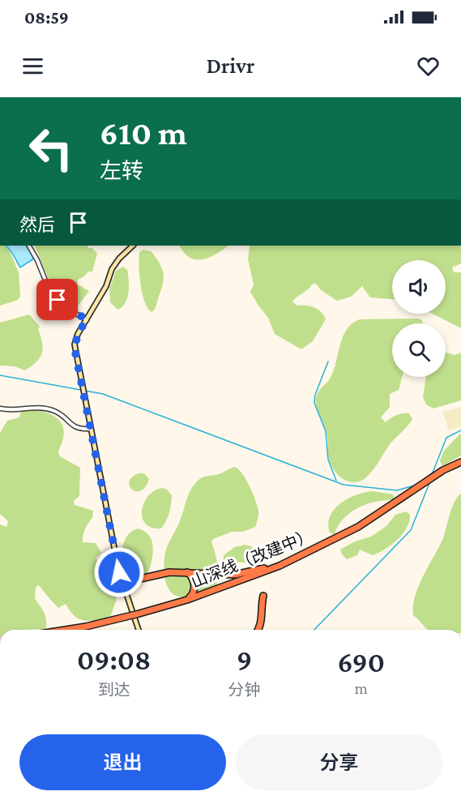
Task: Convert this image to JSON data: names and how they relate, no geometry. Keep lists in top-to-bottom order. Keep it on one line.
{"streets":{"highway":["山深线（改建中）"]},"page":{"status":"08:59","header":"Drivr","turn":["610 m","左转"],"then":"然后","eta":["09:08","到达","9","分钟","690","m"],"buttons":["退出","分享"]}}
